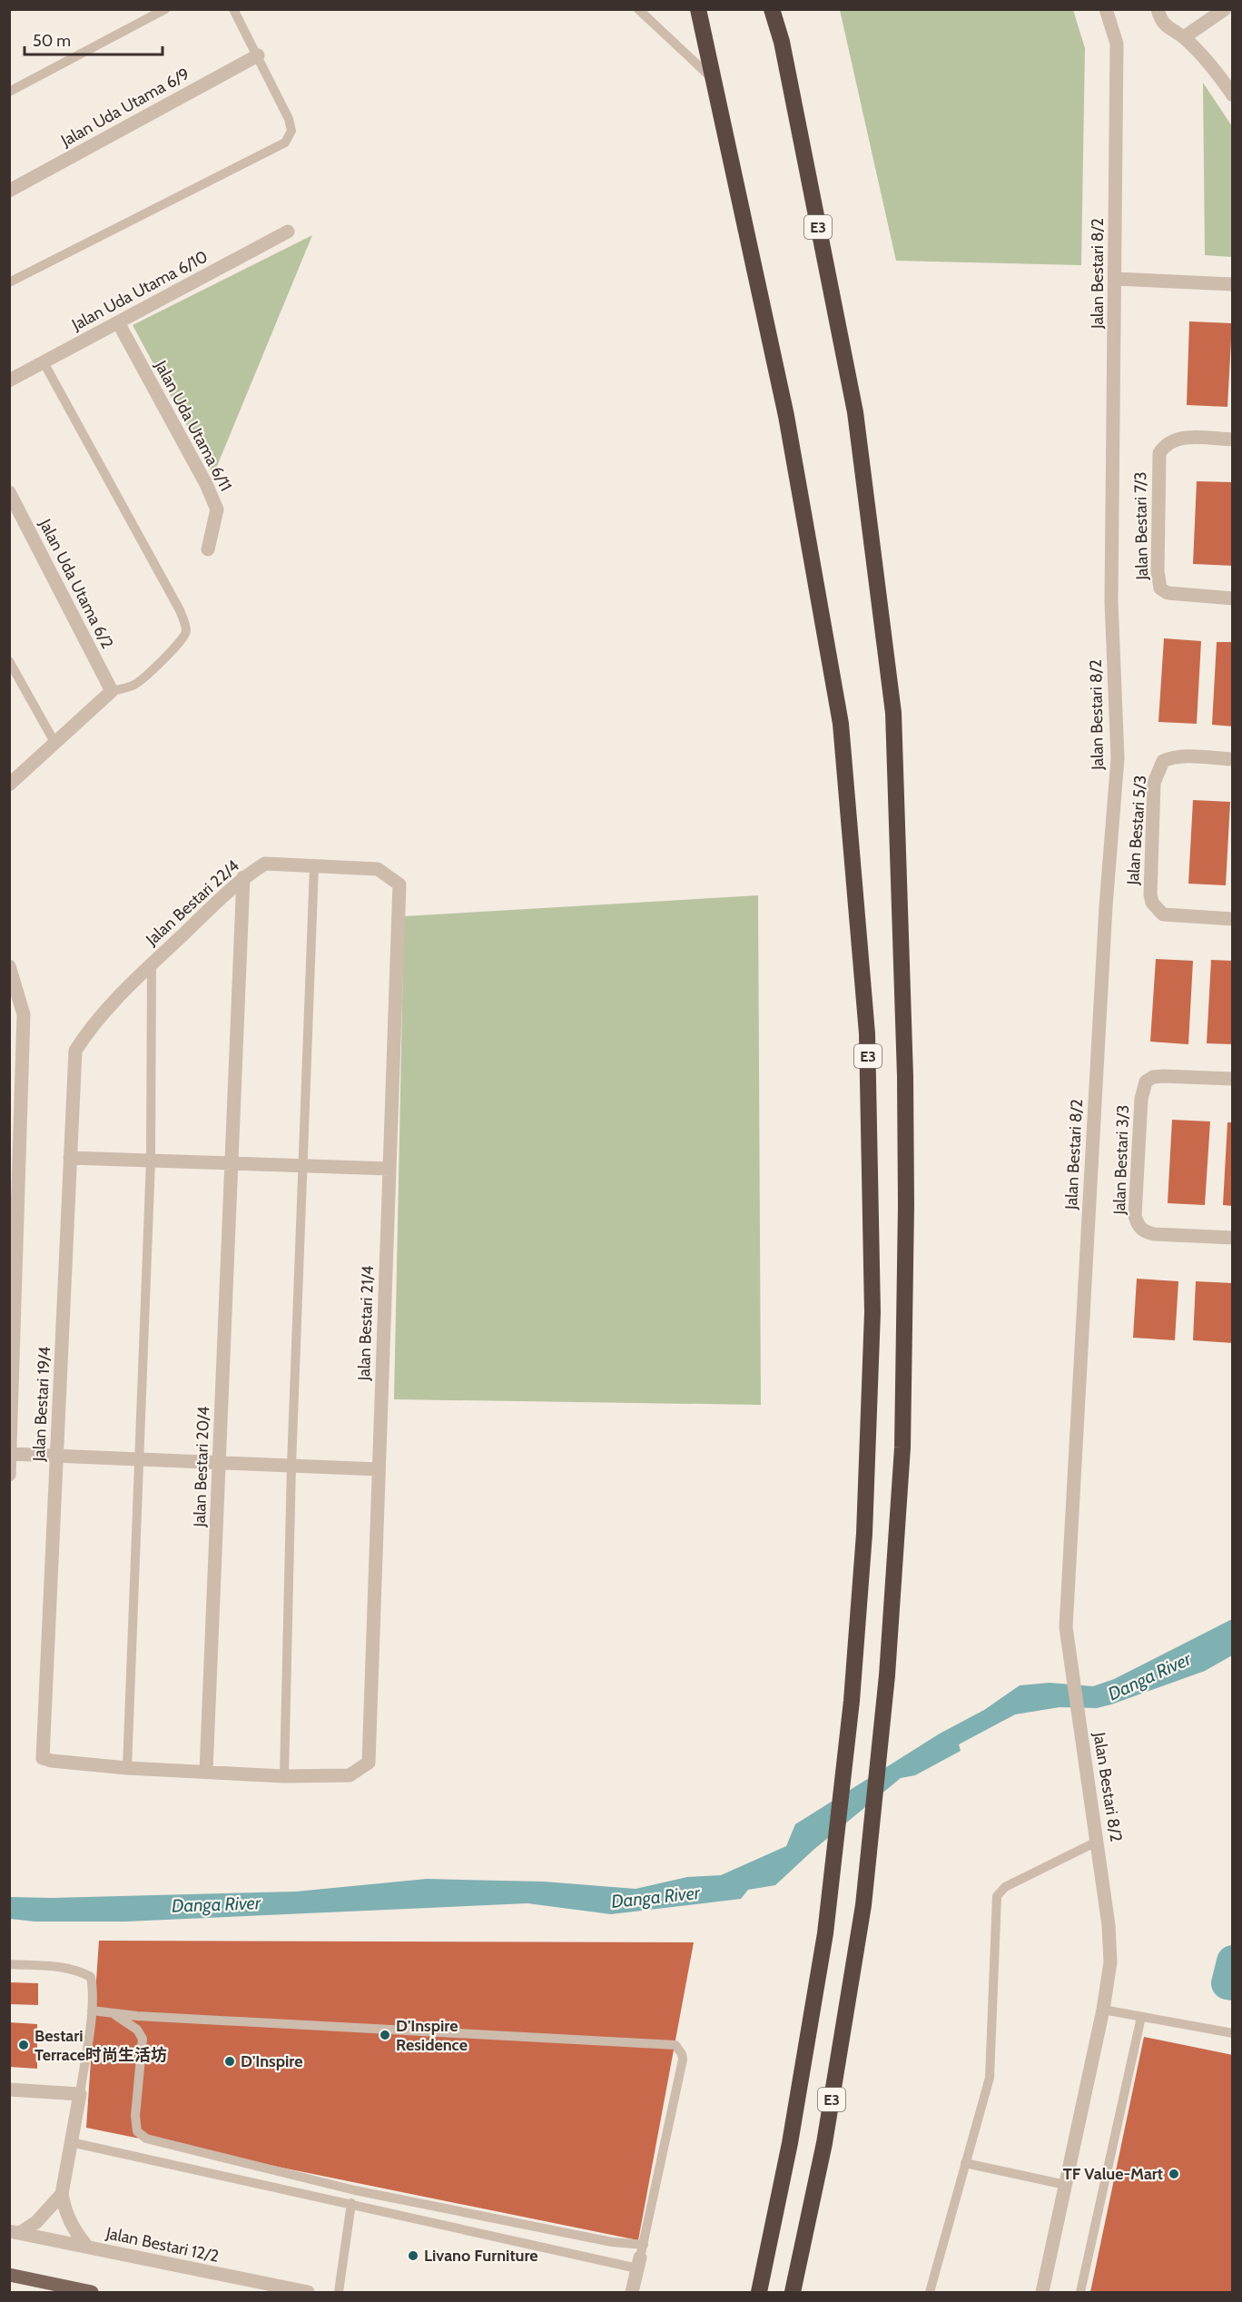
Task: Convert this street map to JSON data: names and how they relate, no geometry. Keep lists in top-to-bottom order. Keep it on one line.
{"streets":{"highway":["E3"],"street":["Jalan Uda Utama 6/9","Jalan Bestari 8/2","Jalan Uda Utama 6/10","Jalan Uda Utama 6/11","Jalan Bestari 7/3","Jalan Uda Utama 6/2","Jalan Bestari 5/3","Jalan Bestari 22/4","Jalan Bestari 3/3","Jalan Bestari 21/4","Jalan Bestari 19/4","Jalan Bestari 20/4","Jalan Bestari 12/2"]},"crossings":[["Jalan Uda Utama 6/10","Jalan Uda Utama 6/11"],["Jalan Bestari 22/4","Jalan Bestari 21/4"],["Jalan Bestari 22/4","Jalan Bestari 19/4"],["Jalan Bestari 22/4","Jalan Bestari 20/4"]],"water":["Danga River"],"places":["D'Inspire Residence","Bestari Terrace时尚生活坊","D'Inspire","TF Value-Mart","Livano Furniture"],"scale_bar":"50 m"}
